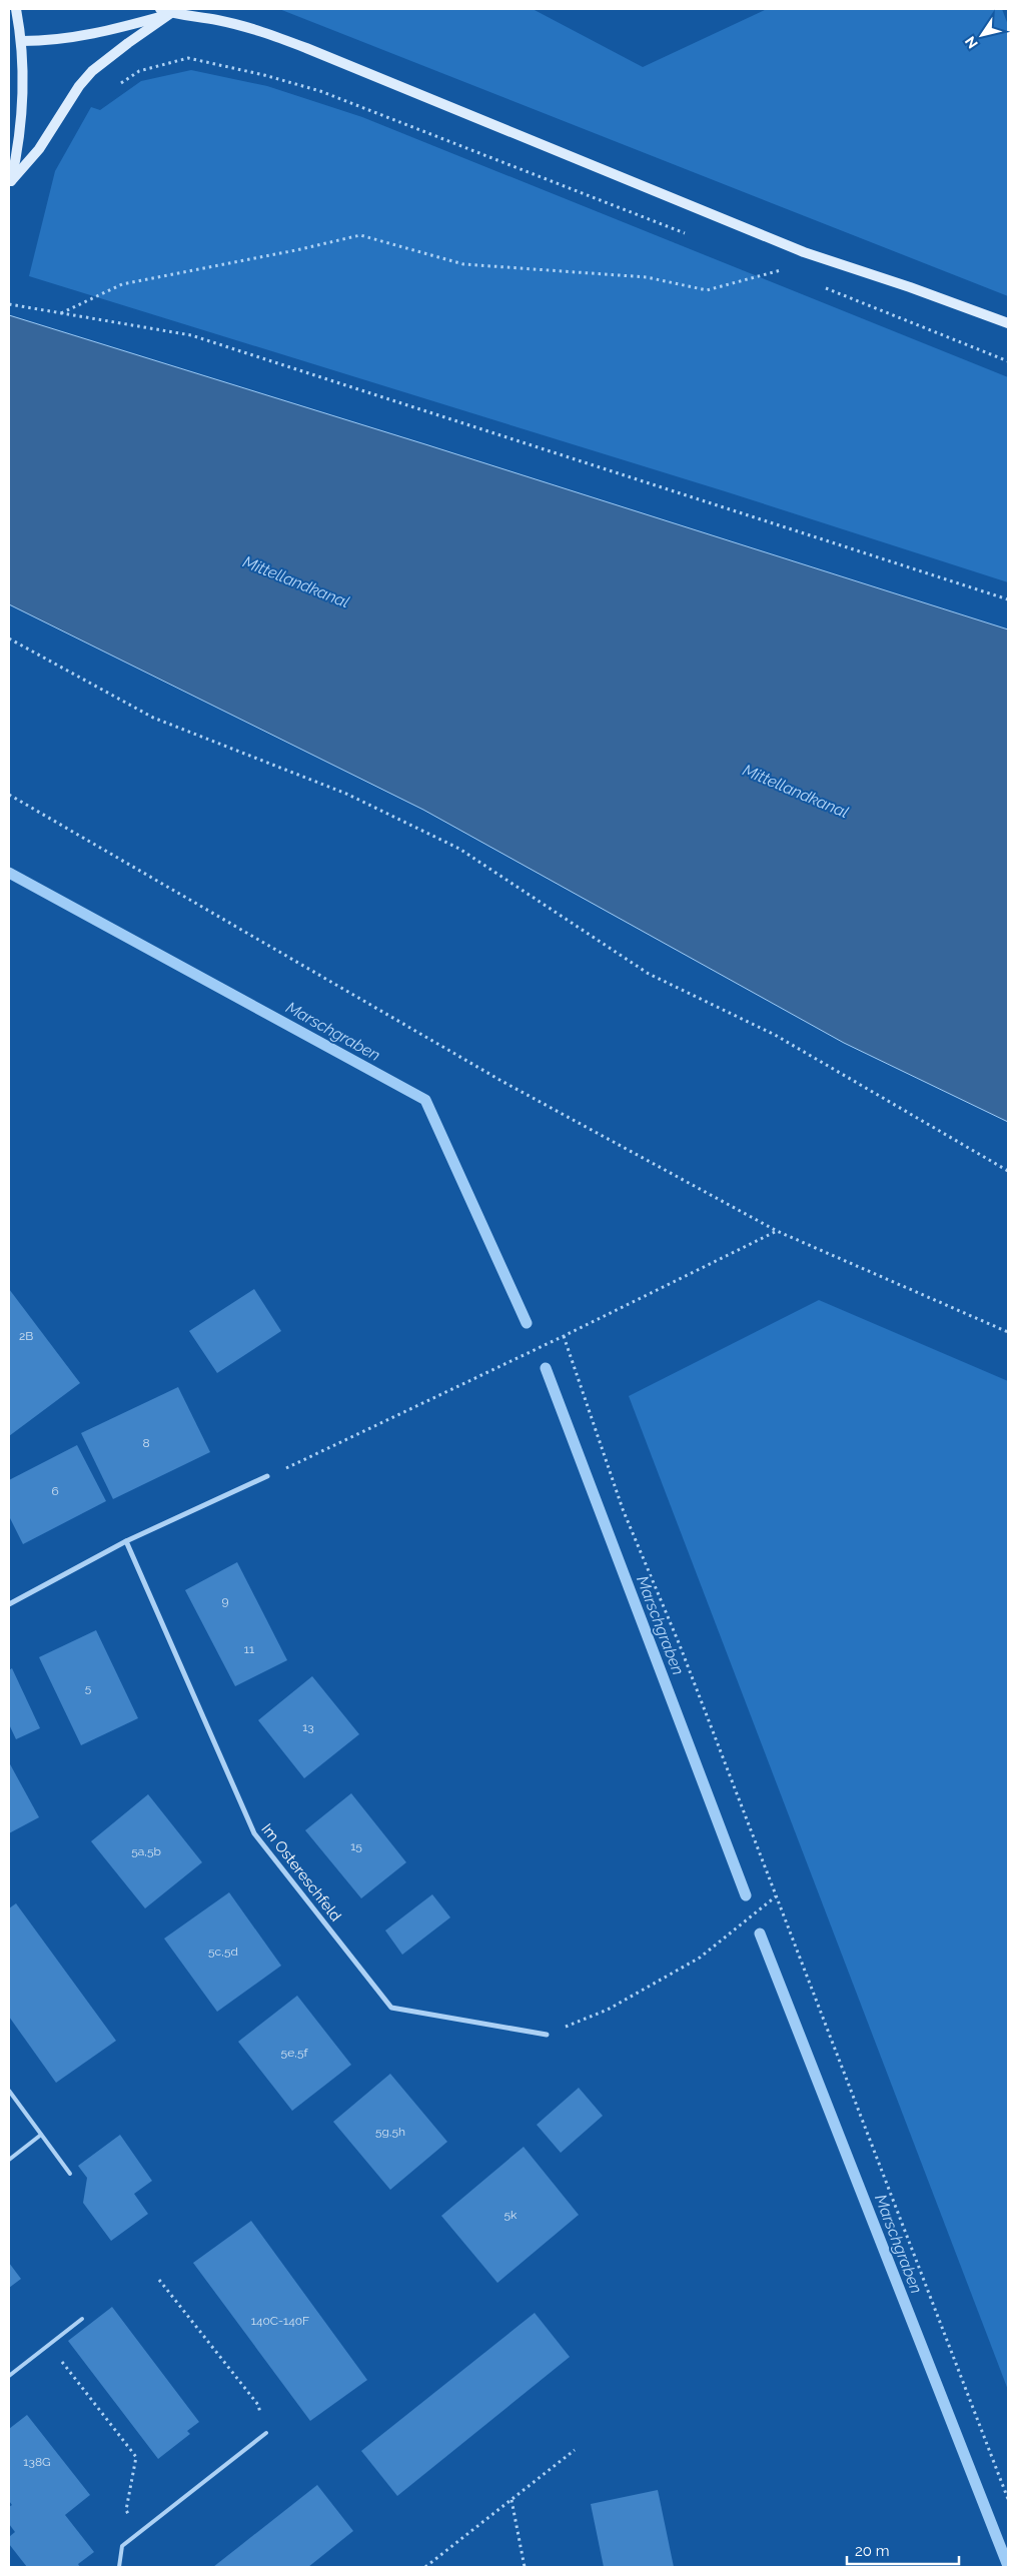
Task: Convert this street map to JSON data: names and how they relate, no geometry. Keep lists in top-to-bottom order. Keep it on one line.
{"streets":{"street":["Im Ostereschfeld"]},"water":["Mittellandkanal","Marschgraben"],"house_numbers":["2B","8","6","9","11","5","13","15","5a,5b","5c,5d","5e,5f","5g,5h","5k","140C-140F","138G"],"scale_bar":"20 m","north":"bottom left"}
